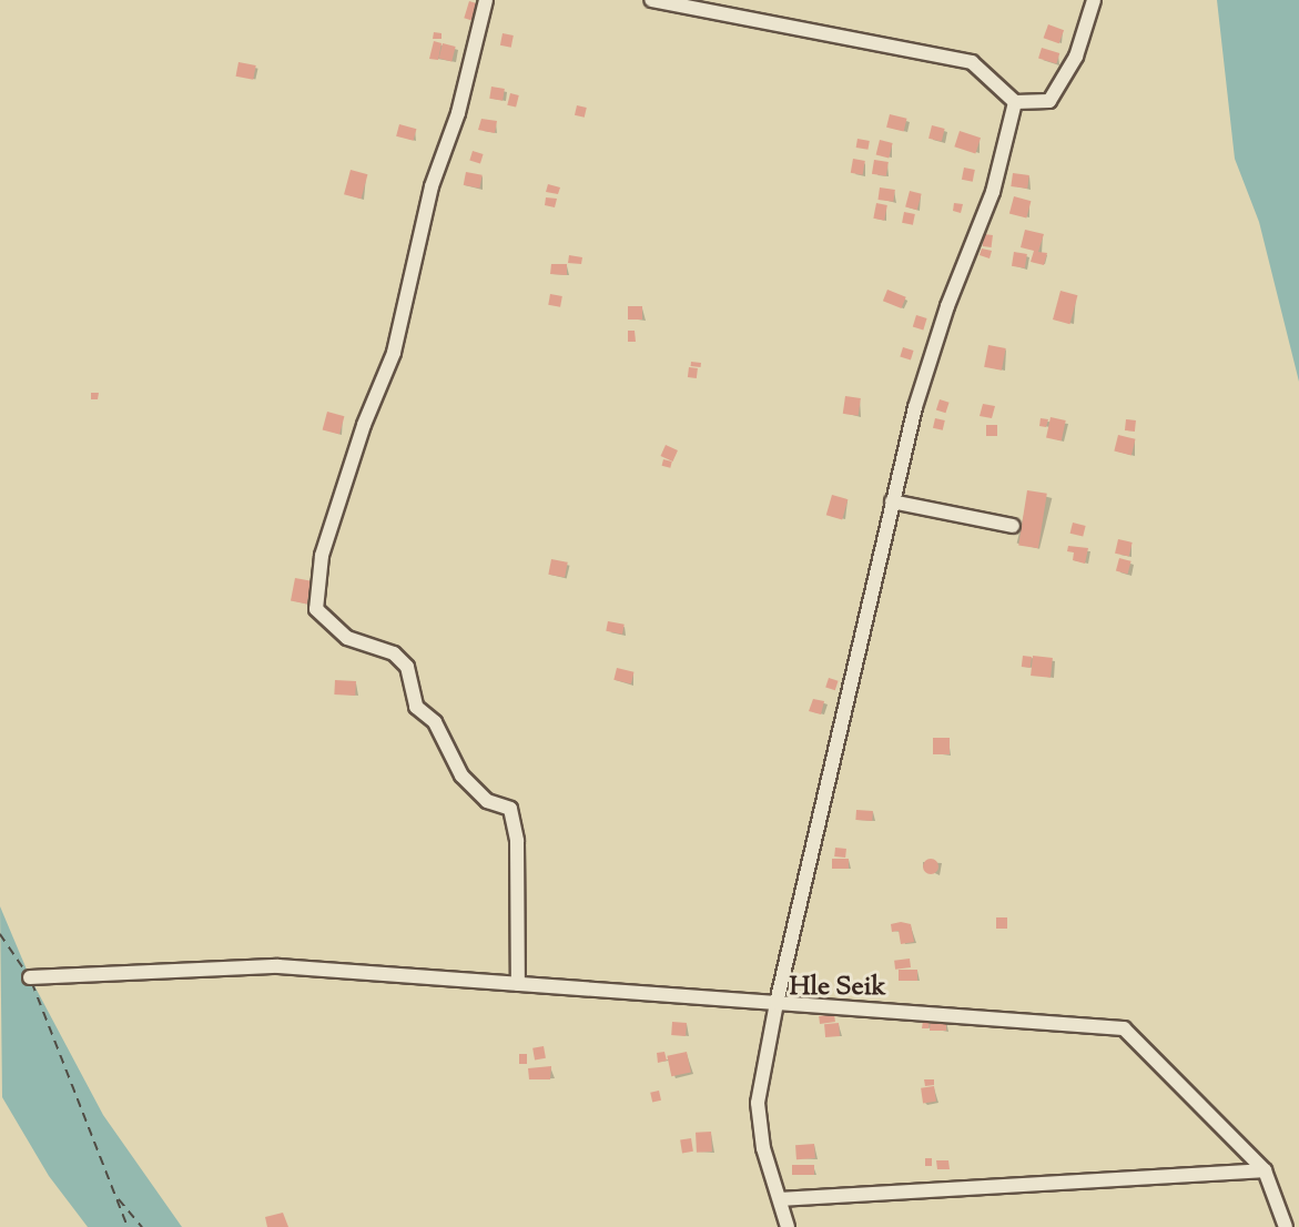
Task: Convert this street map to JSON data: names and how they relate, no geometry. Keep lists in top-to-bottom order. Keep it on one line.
{"districts":["Hle Seik"]}
